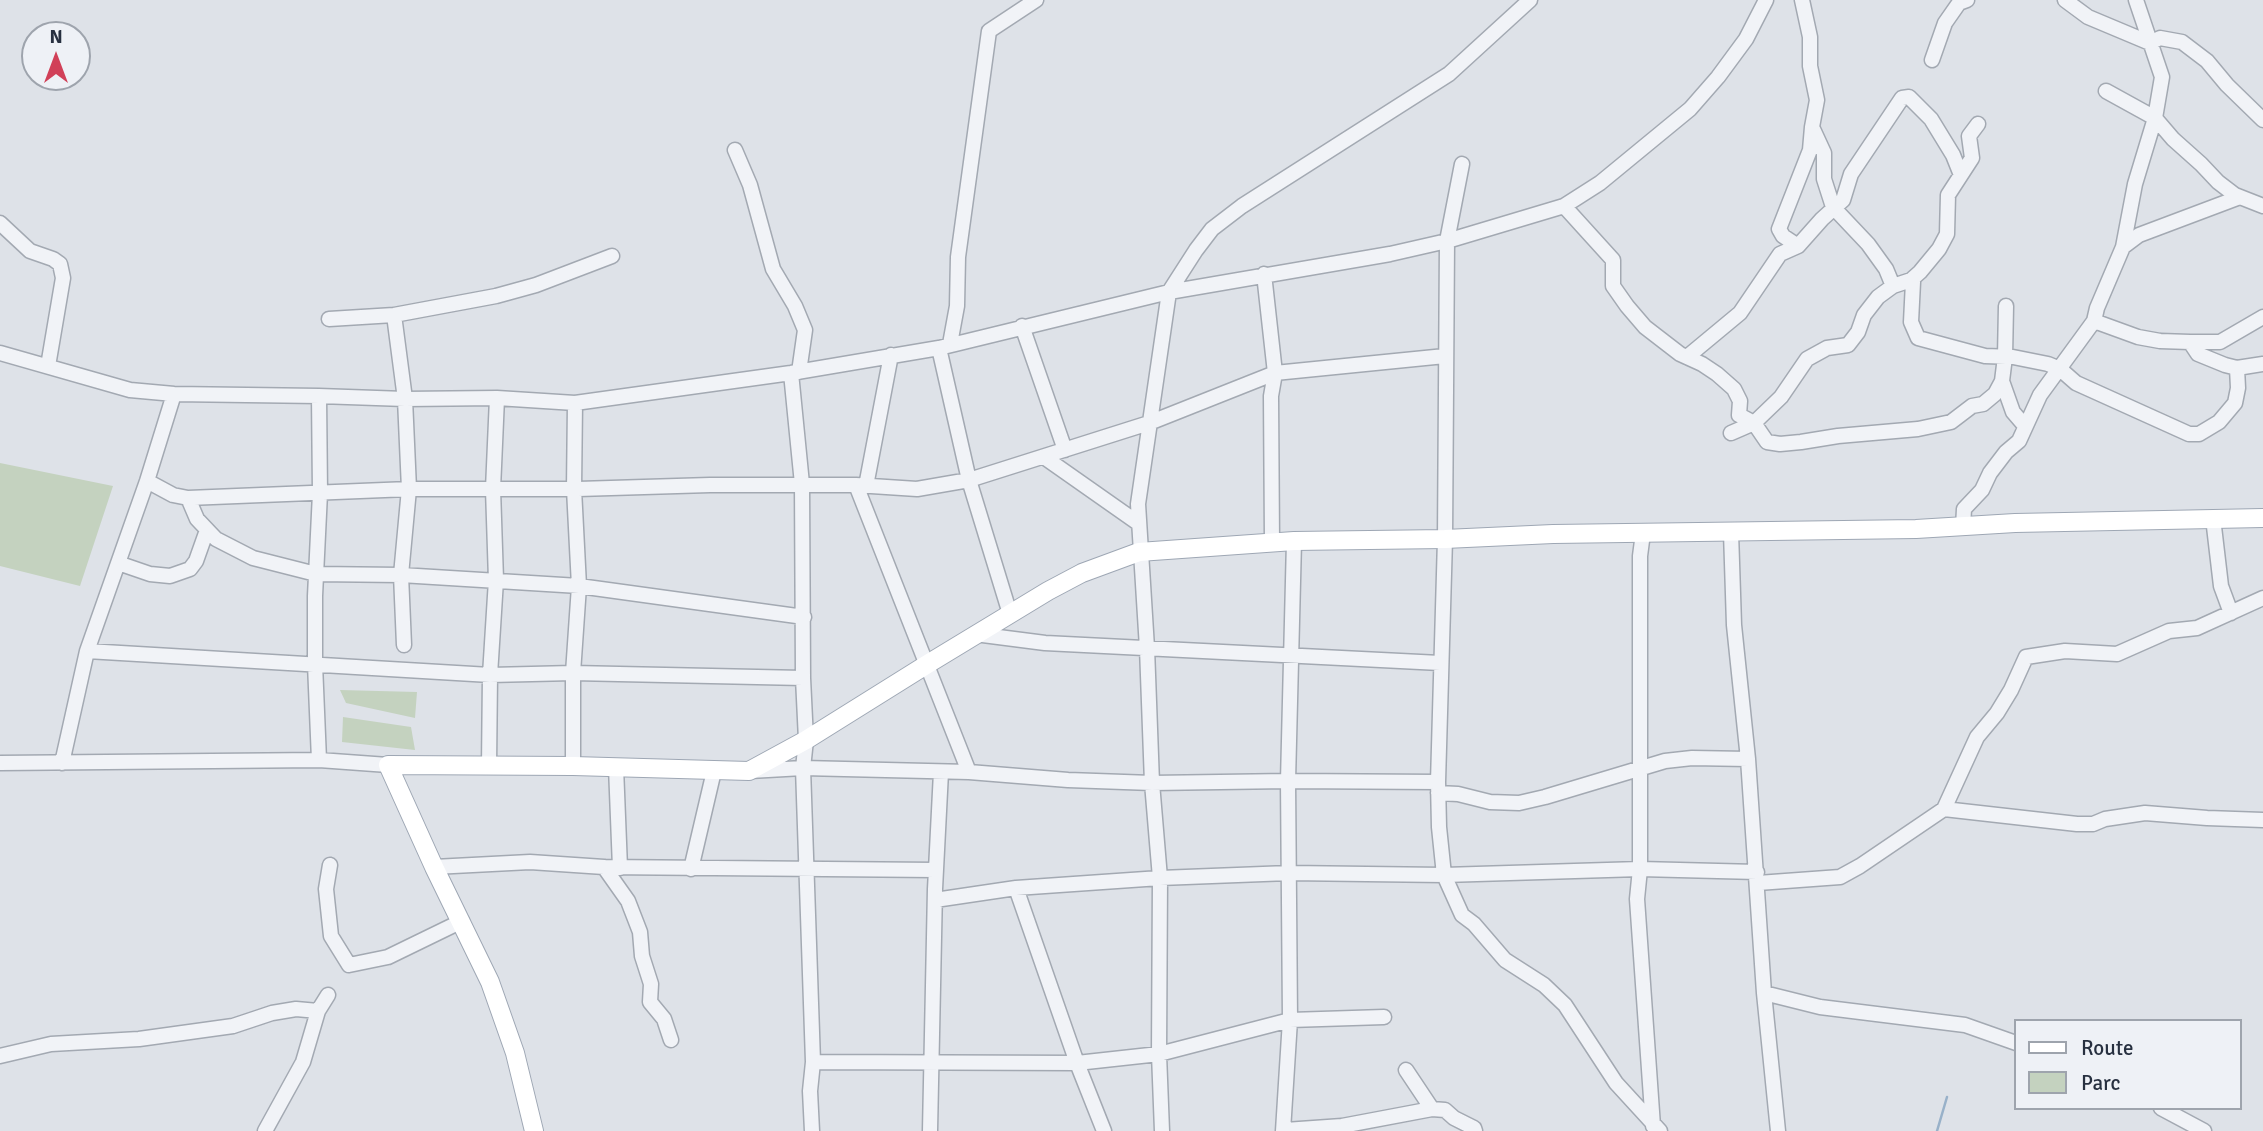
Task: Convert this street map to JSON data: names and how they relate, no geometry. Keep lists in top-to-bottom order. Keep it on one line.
{"legend":["Route","Parc"],"north":"top"}
